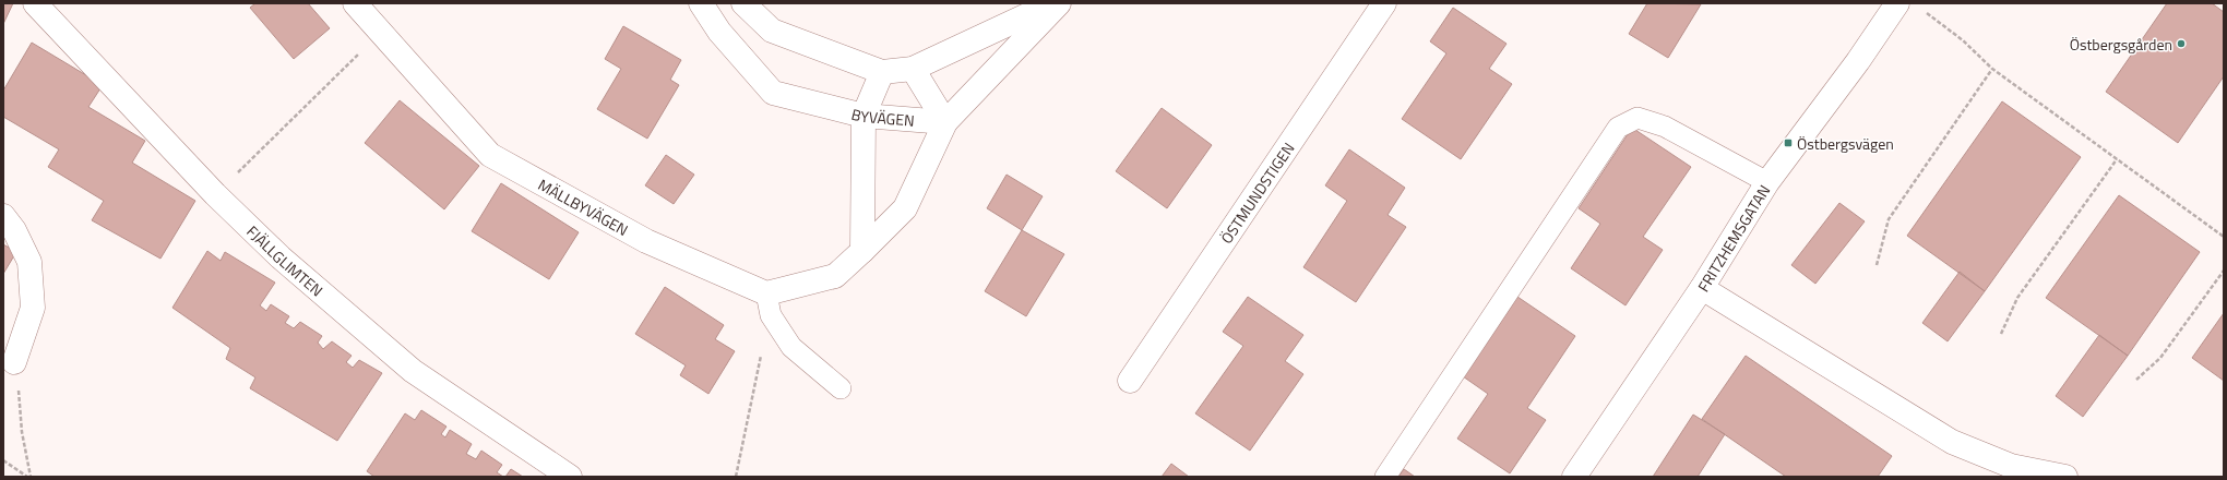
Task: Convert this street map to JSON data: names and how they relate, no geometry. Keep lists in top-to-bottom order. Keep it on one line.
{"streets":{"street":["BYVÄGEN","ÖSTMUNDSTIGEN","MÄLLBYVÄGEN","FRITZHEMSGATAN","FJÄLLGLIMTEN"]},"places":{"other":["Östbergsgården"],"transit":["Östbergsvägen"]}}
